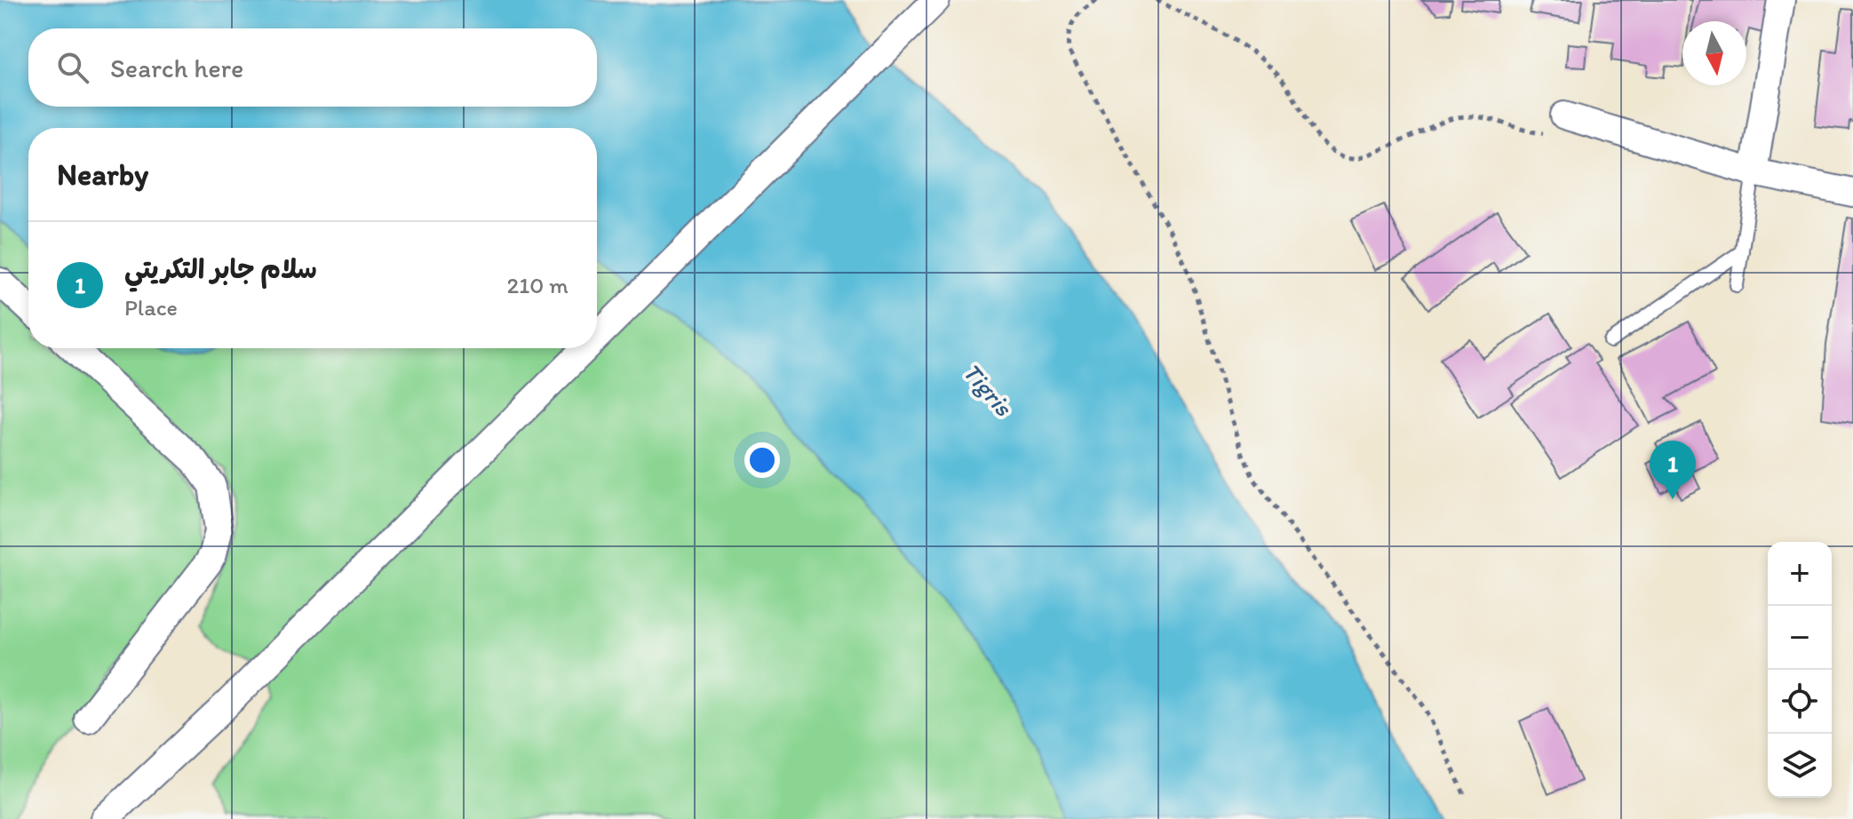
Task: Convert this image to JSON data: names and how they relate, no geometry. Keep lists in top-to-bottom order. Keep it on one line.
{"water":["Tigris"],"north":"bottom","page":{"search":"Search here","heading":"Nearby","list":[{"mark":"1","name":"سلام جابر التكريتي","note":"Place","value":"210 m"}],"pins":"1","map_buttons":["+","−"]}}
